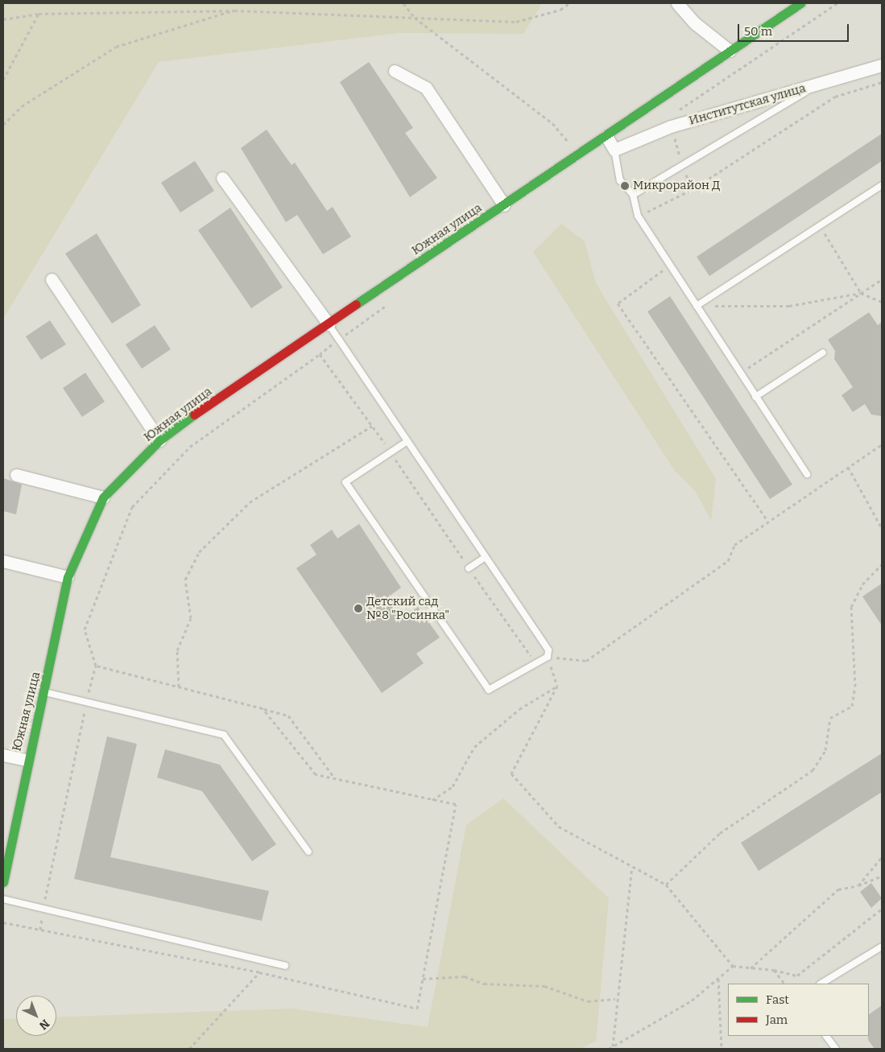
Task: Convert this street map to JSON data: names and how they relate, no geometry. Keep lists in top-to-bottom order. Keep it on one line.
{"streets":{"street":["Институтская улица","Южная улица"]},"places":["Микрорайон Д","Детский сад №8 \"Росинка\""],"legend":["Fast","Jam"],"scale_bar":"50 m","north":"bottom right"}
